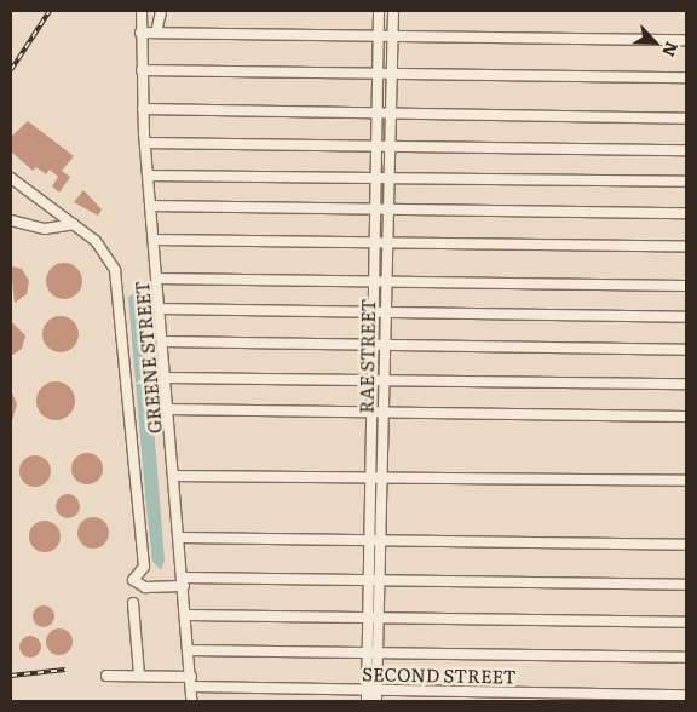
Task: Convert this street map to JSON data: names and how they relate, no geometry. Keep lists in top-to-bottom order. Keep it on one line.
{"streets":{"street":["RAE STREET","GREENE STREET","SECOND STREET"]},"crossings":[["RAE STREET","SECOND STREET"],["GREENE STREET","SECOND STREET"]],"north":"bottom right"}
